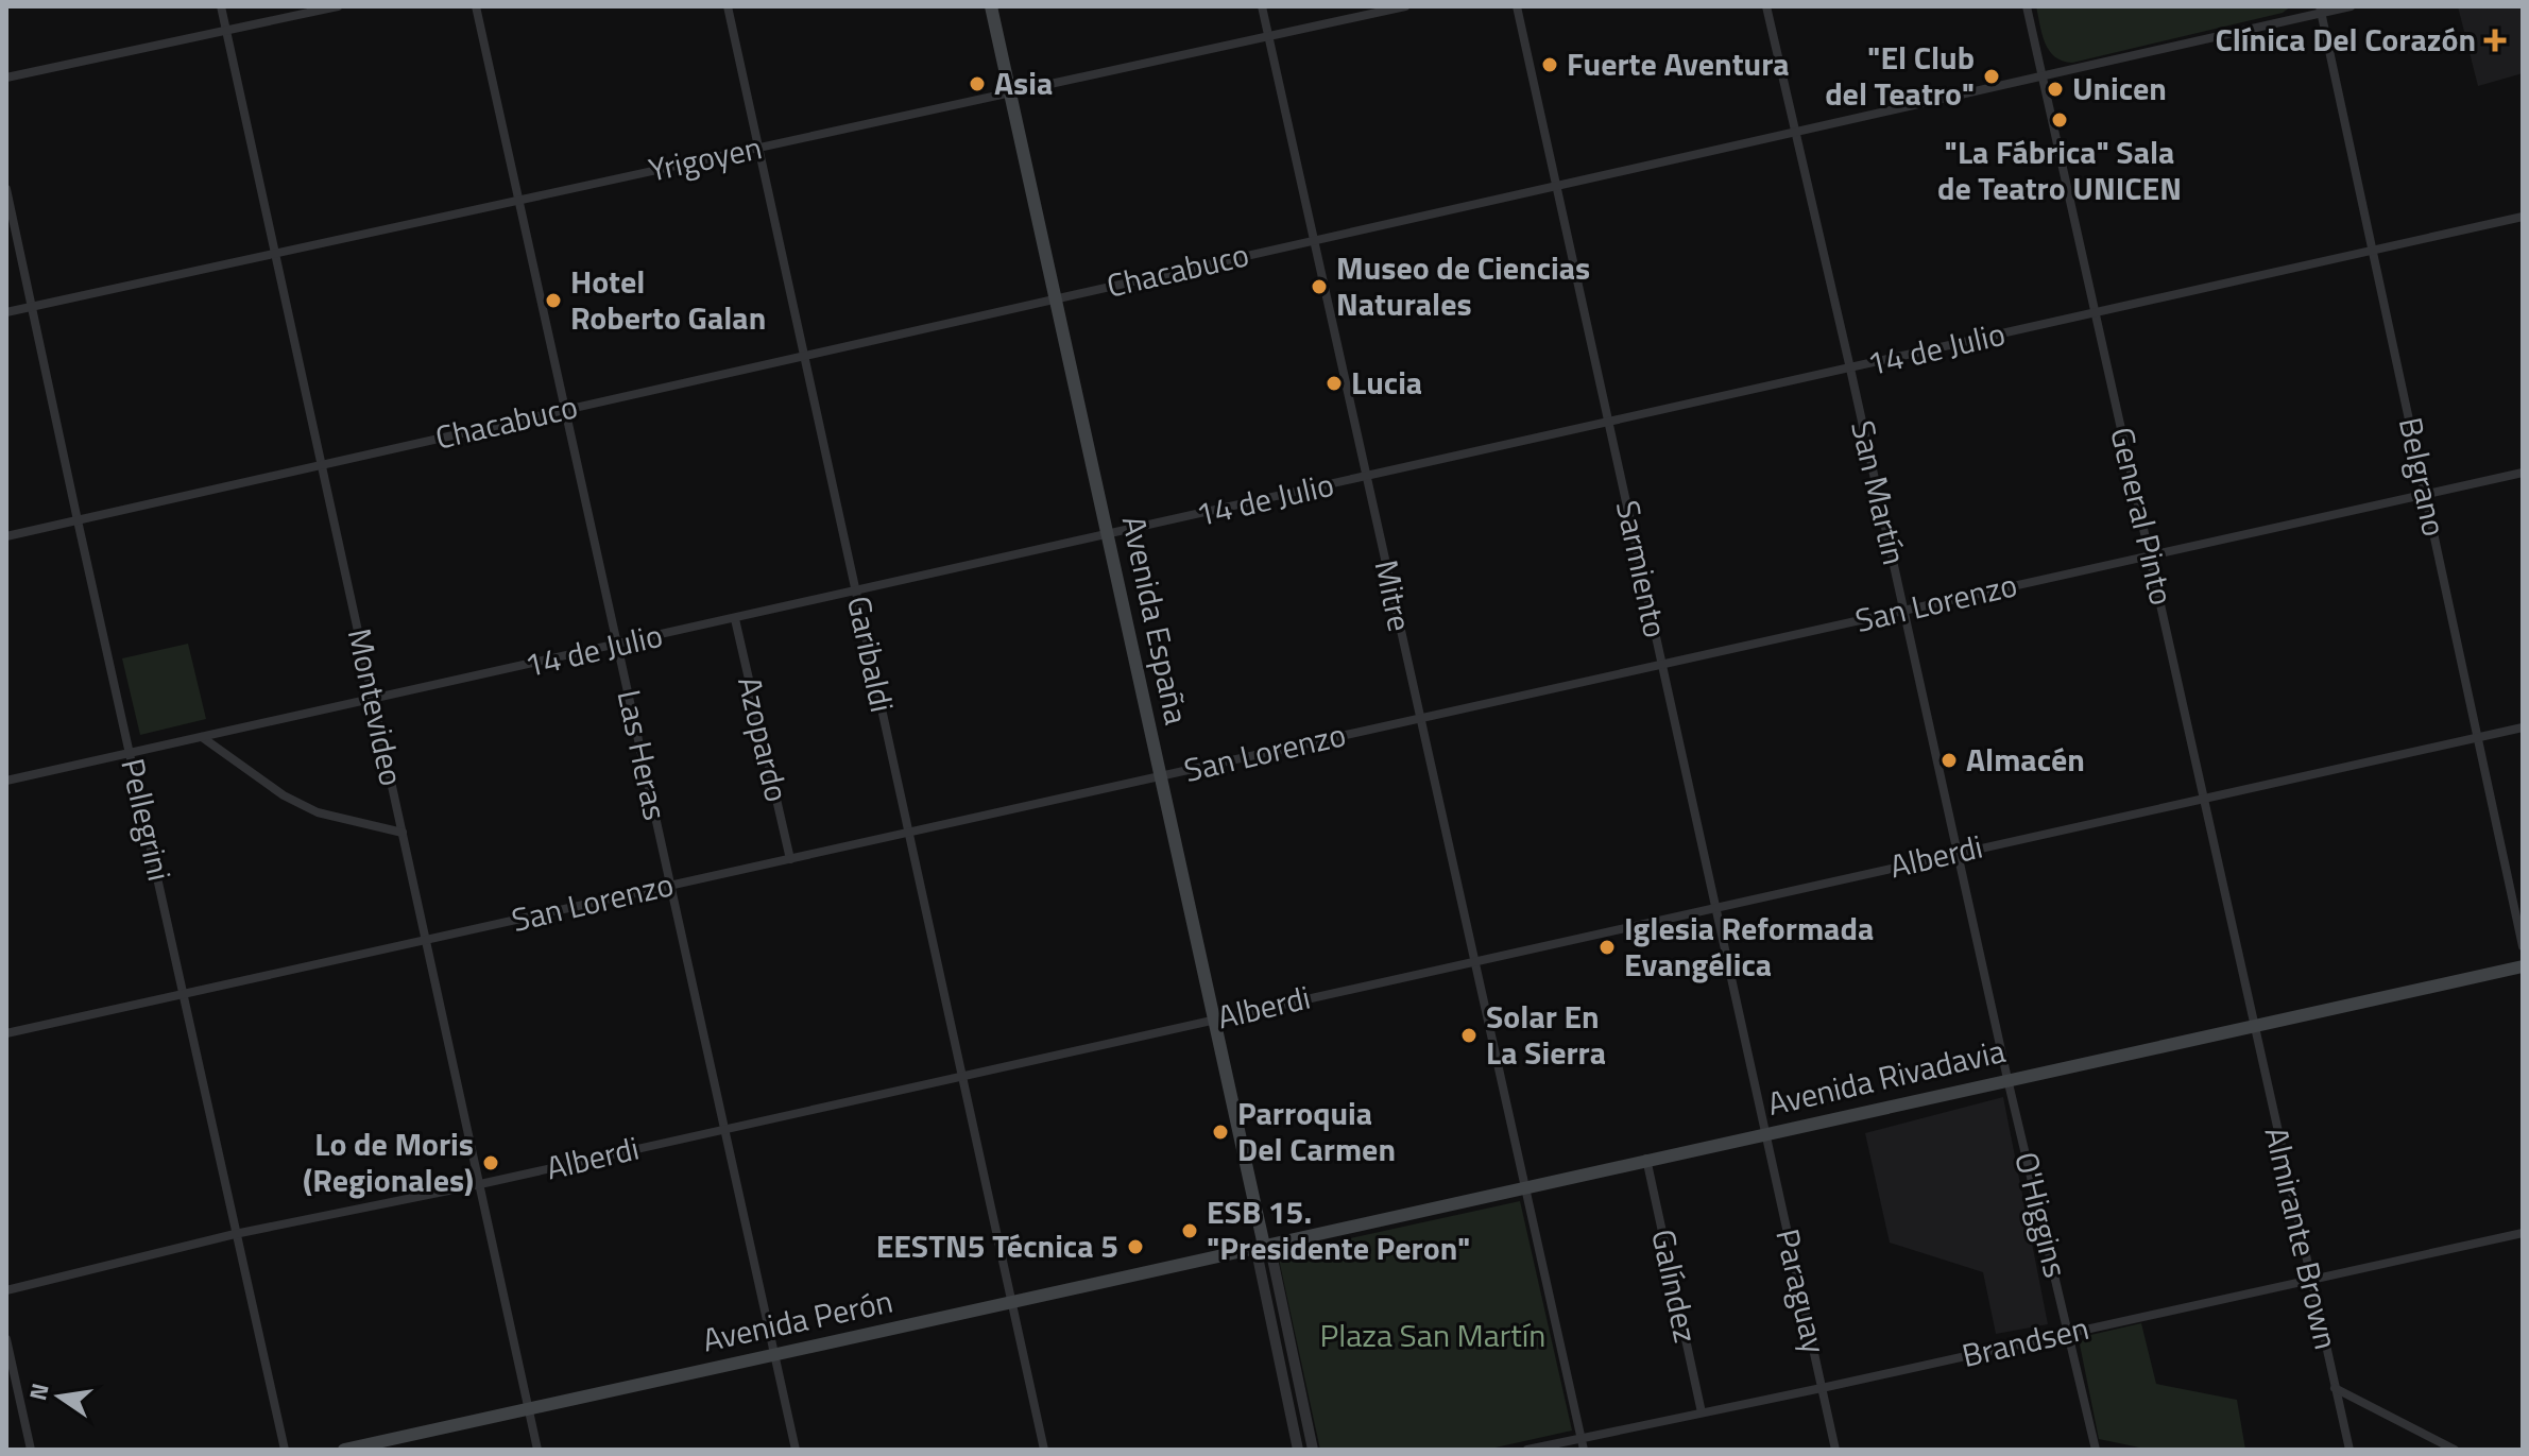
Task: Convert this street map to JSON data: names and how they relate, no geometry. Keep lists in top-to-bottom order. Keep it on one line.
{"streets":{"main road":["Avenida España","Avenida Rivadavia","Avenida Perón"],"street":["Yrigoyen","Chacabuco","14 de Julio","Belgrano","San Martín","General Pinto","Sarmiento","Mitre","San Lorenzo","Garibaldi","Montevideo","Azopardo","Las Heras","Pellegrini","Alberdi","O'Higgins","Almirante Brown","Galíndez","Paraguay","Brandsen"]},"crossings":[["Yrigoyen","Mitre"],["Yrigoyen","Avenida España"],["Yrigoyen","Garibaldi"],["Yrigoyen","Montevideo"],["Yrigoyen","Las Heras"],["Yrigoyen","Pellegrini"],["Chacabuco","Belgrano"],["Chacabuco","San Martín"],["Chacabuco","General Pinto"],["Chacabuco","Sarmiento"],["Chacabuco","Mitre"],["Chacabuco","Avenida España"],["Chacabuco","Garibaldi"],["Chacabuco","Montevideo"],["Chacabuco","Las Heras"],["Chacabuco","Pellegrini"],["14 de Julio","Belgrano"],["14 de Julio","San Martín"],["14 de Julio","General Pinto"],["14 de Julio","Sarmiento"],["14 de Julio","Mitre"],["14 de Julio","Avenida España"],["14 de Julio","Garibaldi"],["14 de Julio","Montevideo"],["14 de Julio","Azopardo"],["14 de Julio","Las Heras"],["14 de Julio","Pellegrini"],["Belgrano","San Lorenzo"],["Belgrano","Alberdi"],["San Martín","San Lorenzo"],["San Martín","Alberdi"],["San Martín","Avenida Rivadavia"],["San Martín","O'Higgins"],["General Pinto","San Lorenzo"],["General Pinto","Alberdi"],["General Pinto","Avenida Rivadavia"],["General Pinto","Almirante Brown"],["Sarmiento","San Lorenzo"],["Sarmiento","Alberdi"],["Sarmiento","Avenida Rivadavia"],["Sarmiento","Paraguay"],["Mitre","San Lorenzo"],["Mitre","Alberdi"],["Mitre","Avenida Rivadavia"],["Mitre","Brandsen"],["San Lorenzo","Avenida España"],["San Lorenzo","Garibaldi"],["San Lorenzo","Montevideo"],["San Lorenzo","Azopardo"],["San Lorenzo","Las Heras"],["San Lorenzo","Pellegrini"],["Avenida España","Alberdi"],["Avenida España","Avenida Rivadavia"],["Avenida España","Avenida Perón"],["Garibaldi","Alberdi"],["Garibaldi","Avenida Perón"],["Montevideo","Alberdi"],["Montevideo","Avenida Perón"],["Las Heras","Alberdi"],["Las Heras","Avenida Perón"],["Pellegrini","Alberdi"],["Avenida Rivadavia","O'Higgins"],["Avenida Rivadavia","Almirante Brown"],["Avenida Rivadavia","Galíndez"],["Avenida Rivadavia","Paraguay"],["Avenida Rivadavia","Avenida Perón"],["O'Higgins","Brandsen"],["Almirante Brown","Brandsen"],["Galíndez","Brandsen"],["Paraguay","Brandsen"]],"parks":["Plaza San Martín"],"places":{"health":["Clínica Del Corazón"],"other":["Fuerte Aventura","\"El Club del Teatro\"","Asia","Unicen","\"La Fábrica\" Sala de Teatro UNICEN","Museo de Ciencias Naturales","Hotel Roberto Galan","Lucia","Almacén","Iglesia Reformada Evangélica","Solar En La Sierra","Parroquia Del Carmen","Lo de Moris (Regionales)","ESB 15. \"Presidente Peron\"","EESTN5 Técnica 5"]},"north":"left"}
